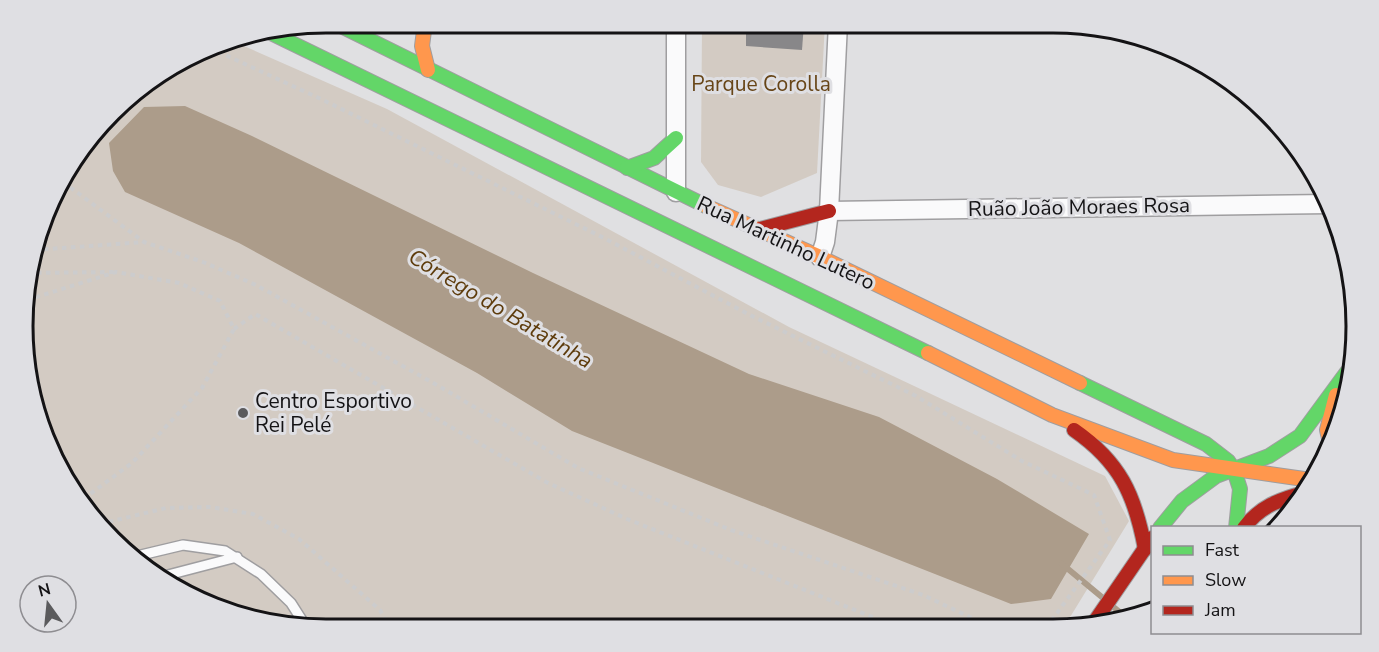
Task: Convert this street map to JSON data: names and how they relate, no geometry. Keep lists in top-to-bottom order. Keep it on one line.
{"streets":{"main road":["Rua Martinho Lutero"],"street":["Ruão João Moraes Rosa"]},"water":["Córrego do Batatinha"],"parks":["Parque Corolla"],"places":["Centro Esportivo Rei Pelé"],"legend":["Fast","Slow","Jam"],"north":"top"}
